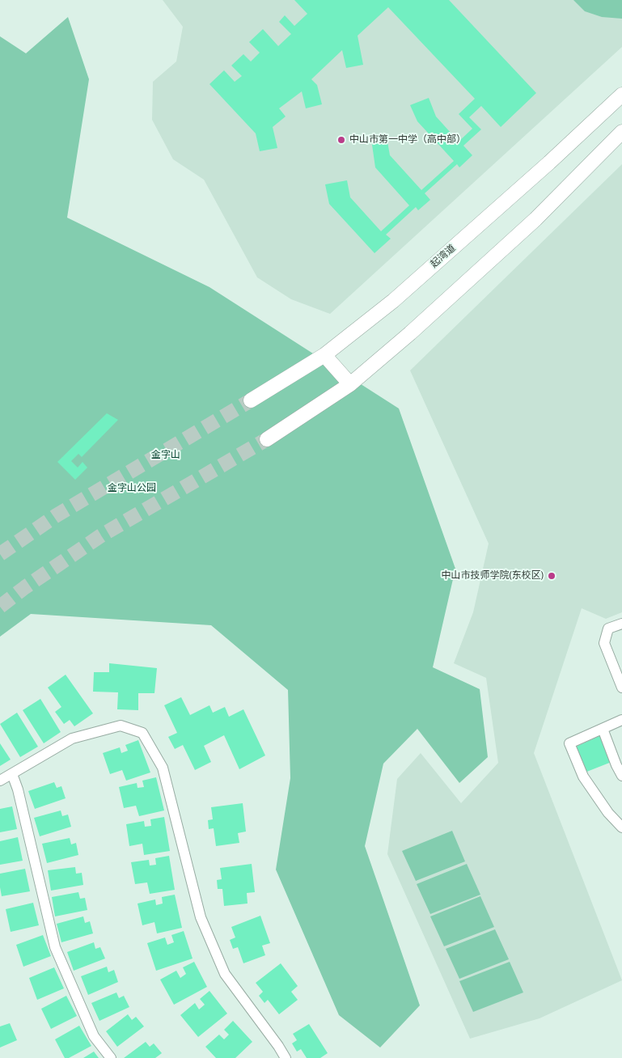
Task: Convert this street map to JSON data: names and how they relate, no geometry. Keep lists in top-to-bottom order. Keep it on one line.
{"streets":{"main road":["起湾道"]},"parks":["金字山","金字山公园"],"places":["中山市第一中学（高中部）","中山市技师学院(东校区)"]}
